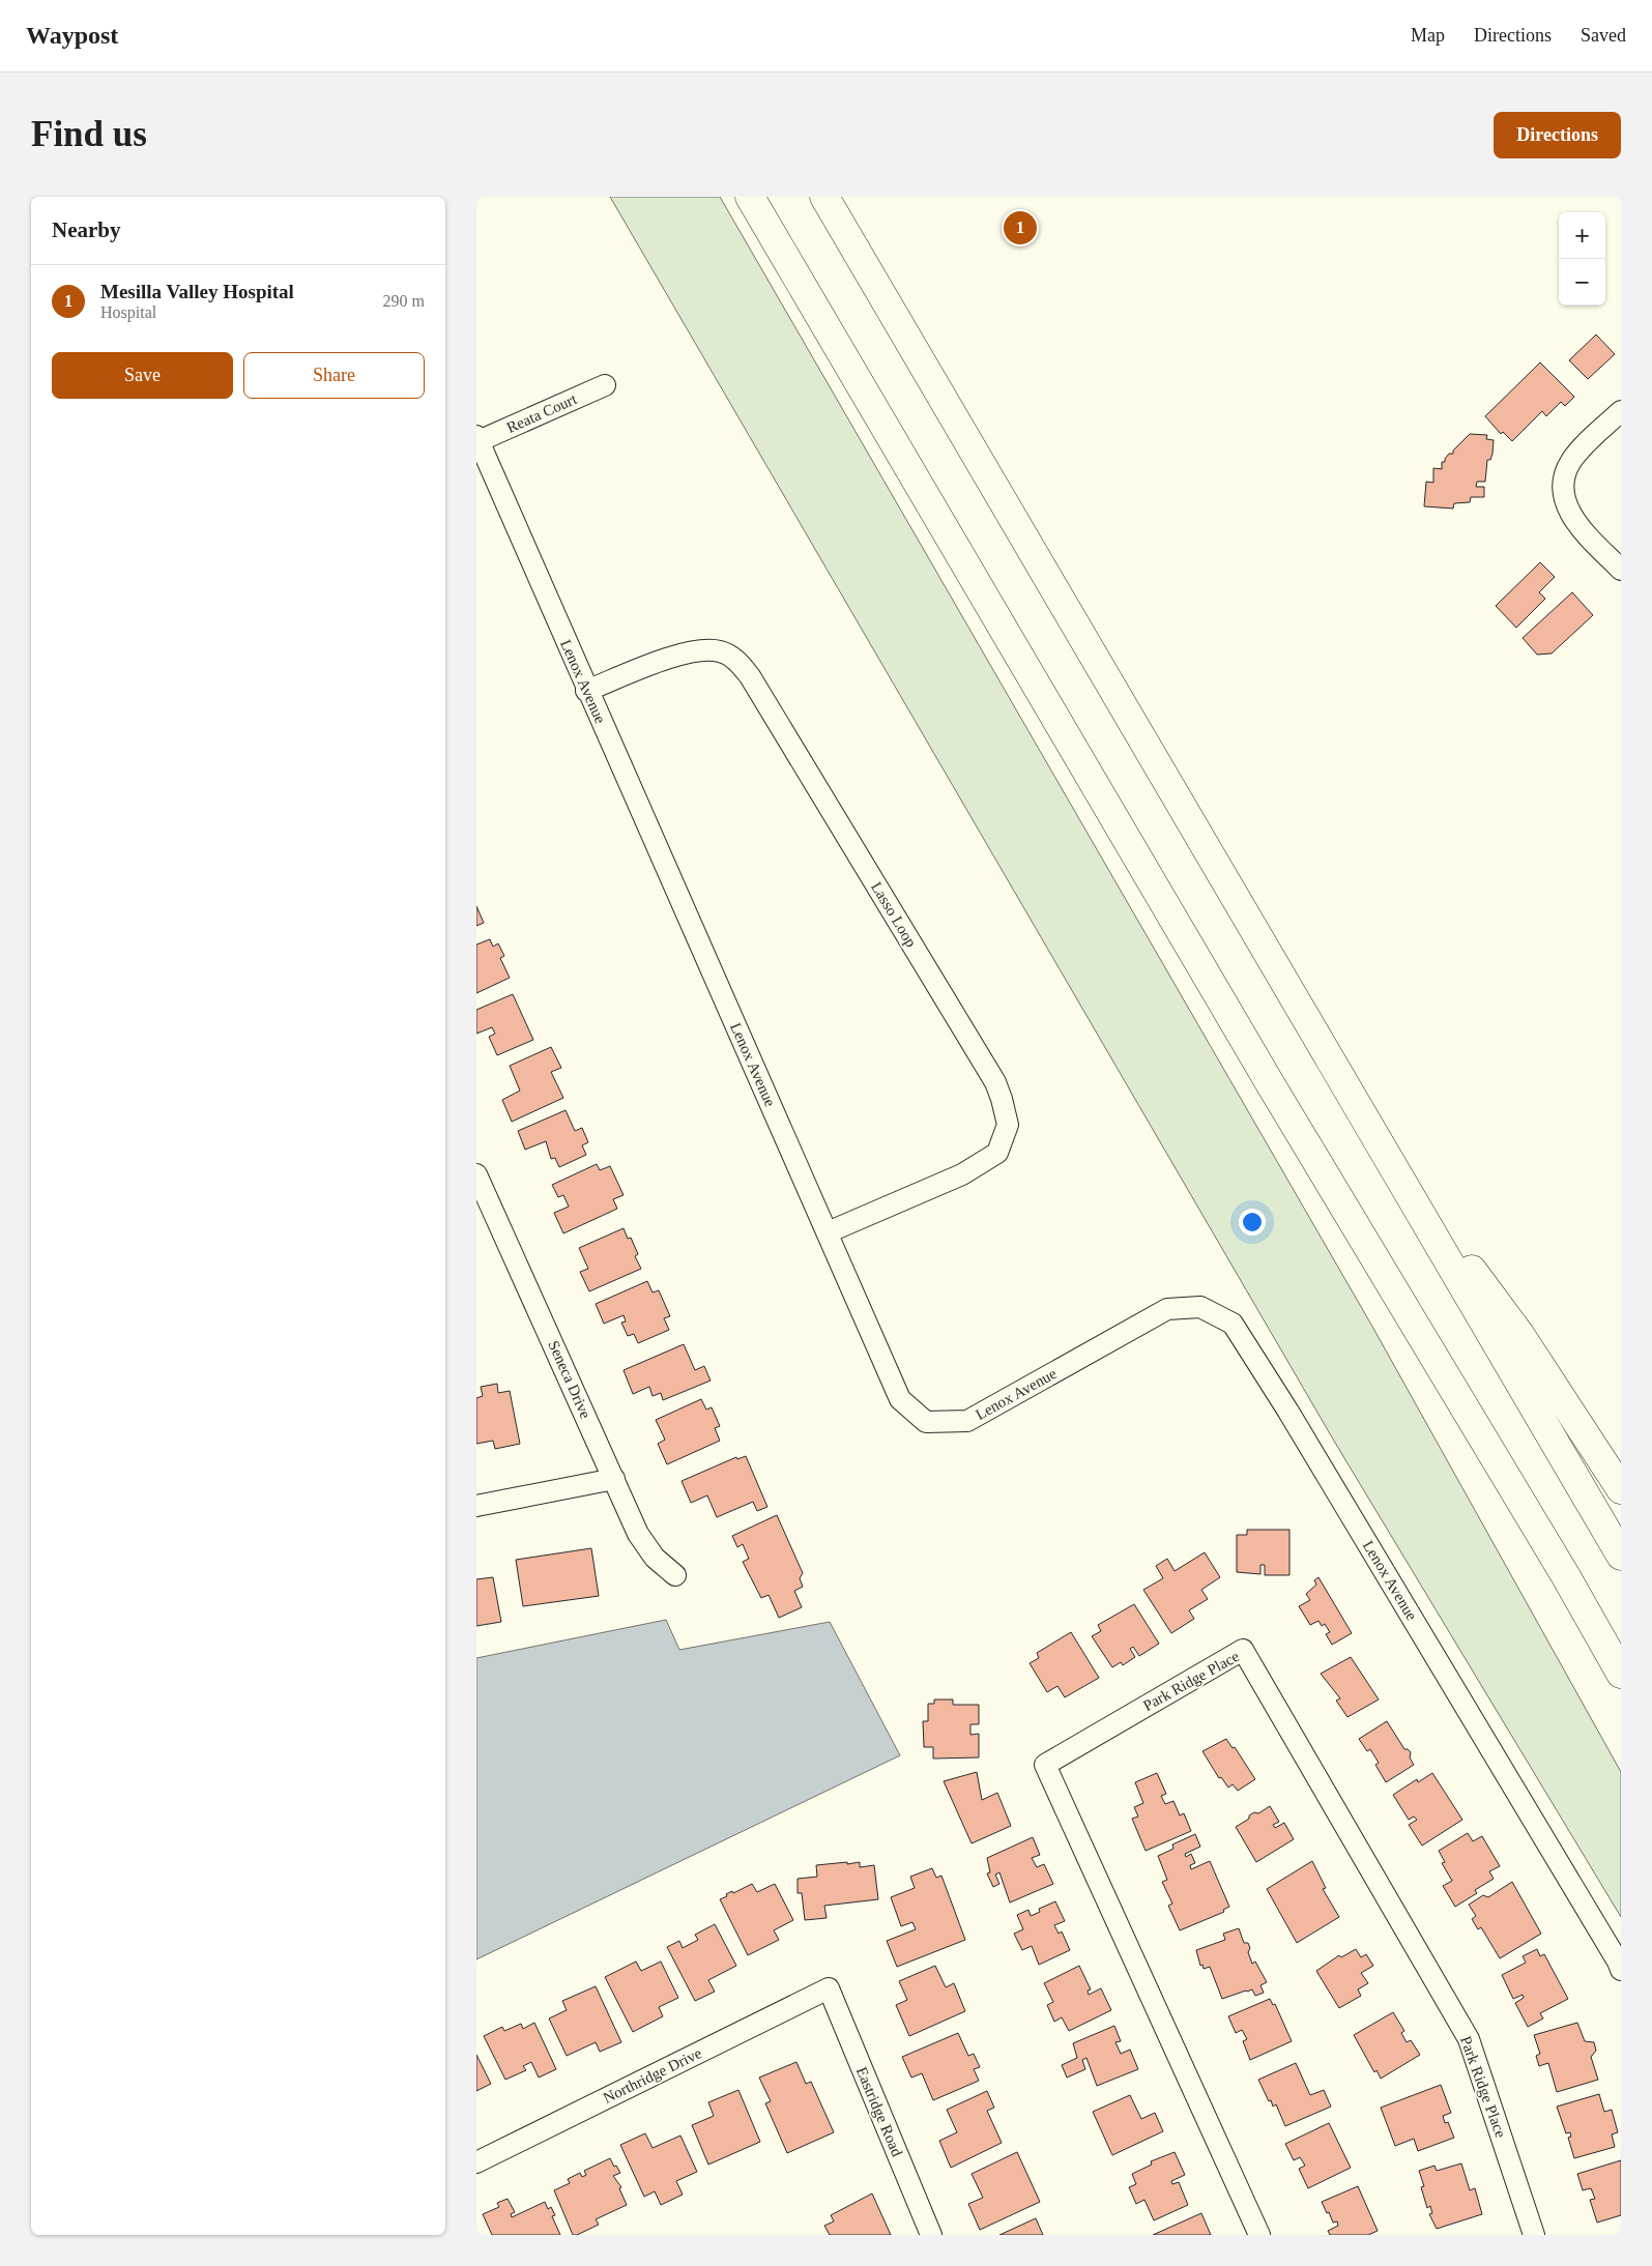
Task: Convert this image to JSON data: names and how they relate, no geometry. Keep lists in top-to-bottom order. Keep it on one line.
{"streets":{"street":["Reata Court","Lenox Avenue","Lasso Loop","Seneca Drive","Park Ridge Place","Northridge Drive","Eastridge Road"]},"crossings":[["Reata Court","Lenox Avenue"],["Lenox Avenue","Lasso Loop"],["Northridge Drive","Eastridge Road"]],"page":{"header":"Waypost","nav":["Map","Directions","Saved"],"buttons":["Directions",["Save","Share"]],"title":"Find us","heading":"Nearby","pins":"1","map_buttons":["+","−"],"list":[{"mark":"1","name":"Mesilla Valley Hospital","note":"Hospital","value":"290 m"}]}}
